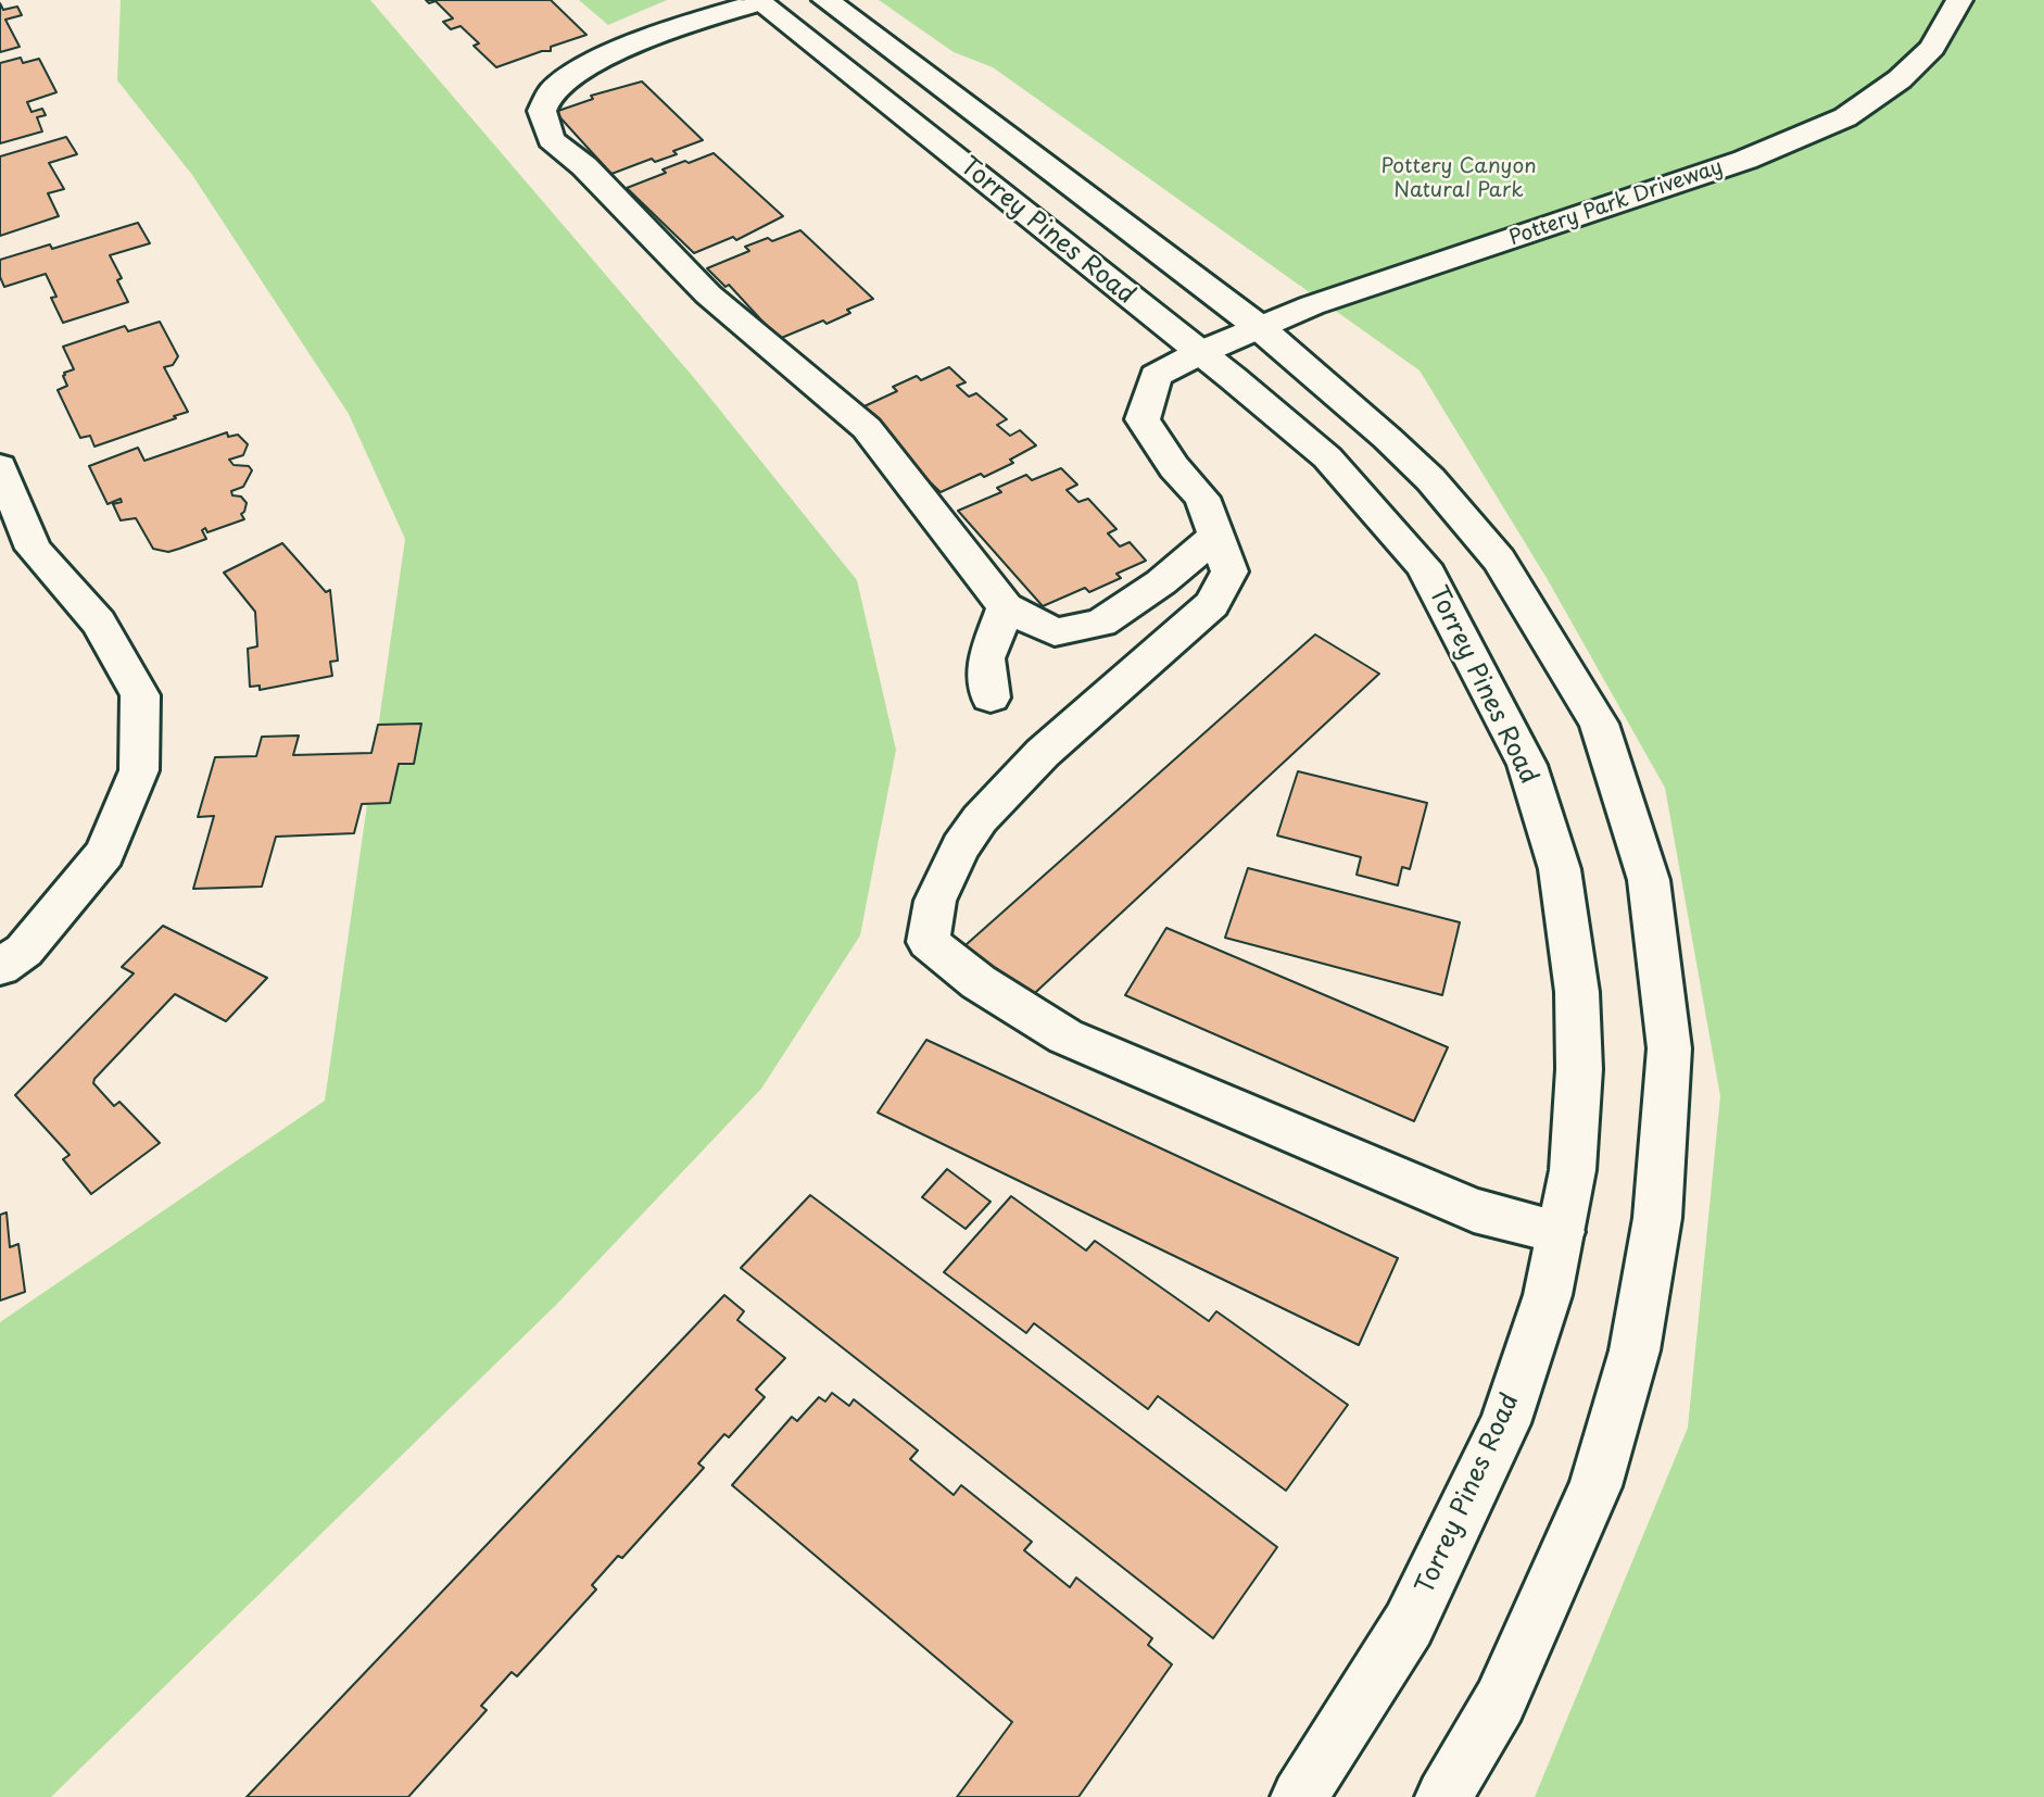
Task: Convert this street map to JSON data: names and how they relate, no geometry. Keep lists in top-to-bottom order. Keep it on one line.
{"streets":{"main road":["Pottery Park Driveway","Torrey Pines Road"]},"crossings":[["Pottery Park Driveway","Torrey Pines Road"]],"parks":["Pottery Canyon Natural Park"]}
